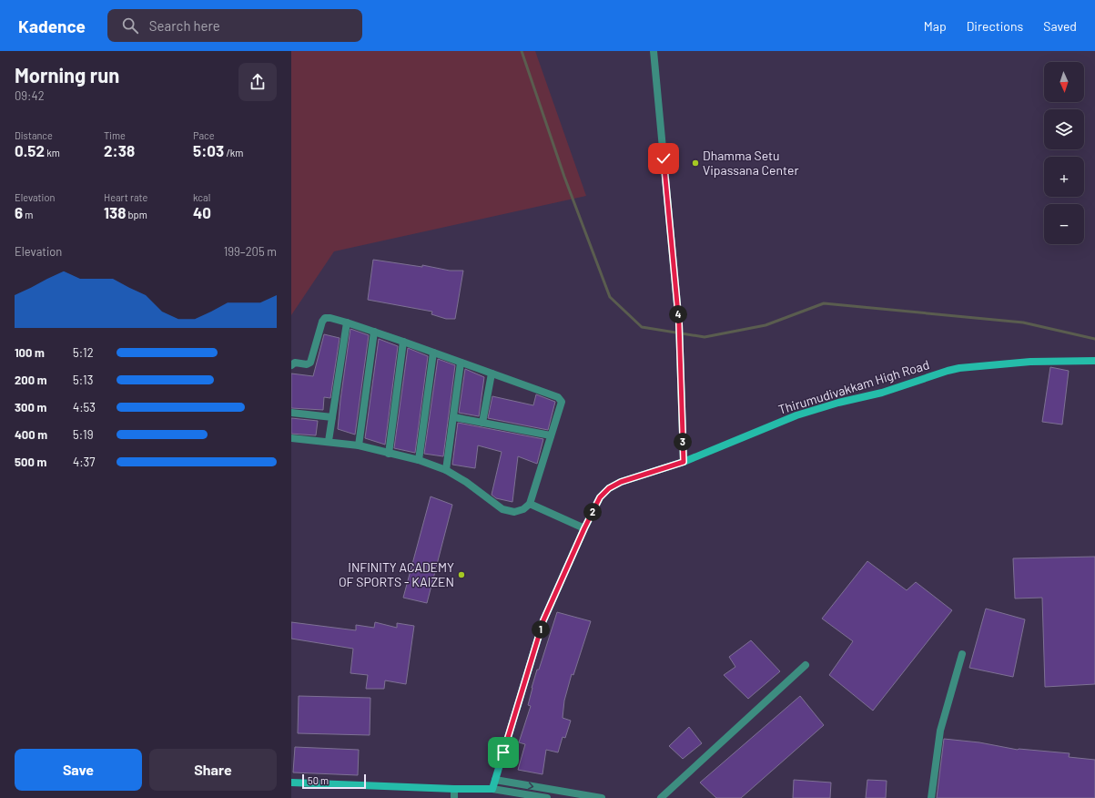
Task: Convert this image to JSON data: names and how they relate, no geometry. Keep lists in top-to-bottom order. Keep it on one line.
{"streets":{"main road":["Thirumudivakkam High Road"]},"places":["Dhamma Setu Vipassana Center","INFINITY ACADEMY OF SPORTS - KAIZEN"],"scale_bar":"50 m","north":"bottom","page":{"header":"Kadence","search":"Search here","nav":["Map","Directions","Saved"],"heading":["Morning run","09:42"],"map_buttons":["+","−"],"stats":[["Distance","0.52 km"],["Time","2:38"],["Pace","5:03 /km"],["Elevation","6 m"],["Heart rate","138 bpm"],["kcal","40"]],"chart":["Elevation","199–205 m"],"pins":["4","3","2","1"],"list":[{"name":"100 m","note":"5:12"},{"name":"200 m","note":"5:13"},{"name":"300 m","note":"4:53"},{"name":"400 m","note":"5:19"},{"name":"500 m","note":"4:37"}],"buttons":["Save","Share"],"scale":"50 m"}}
